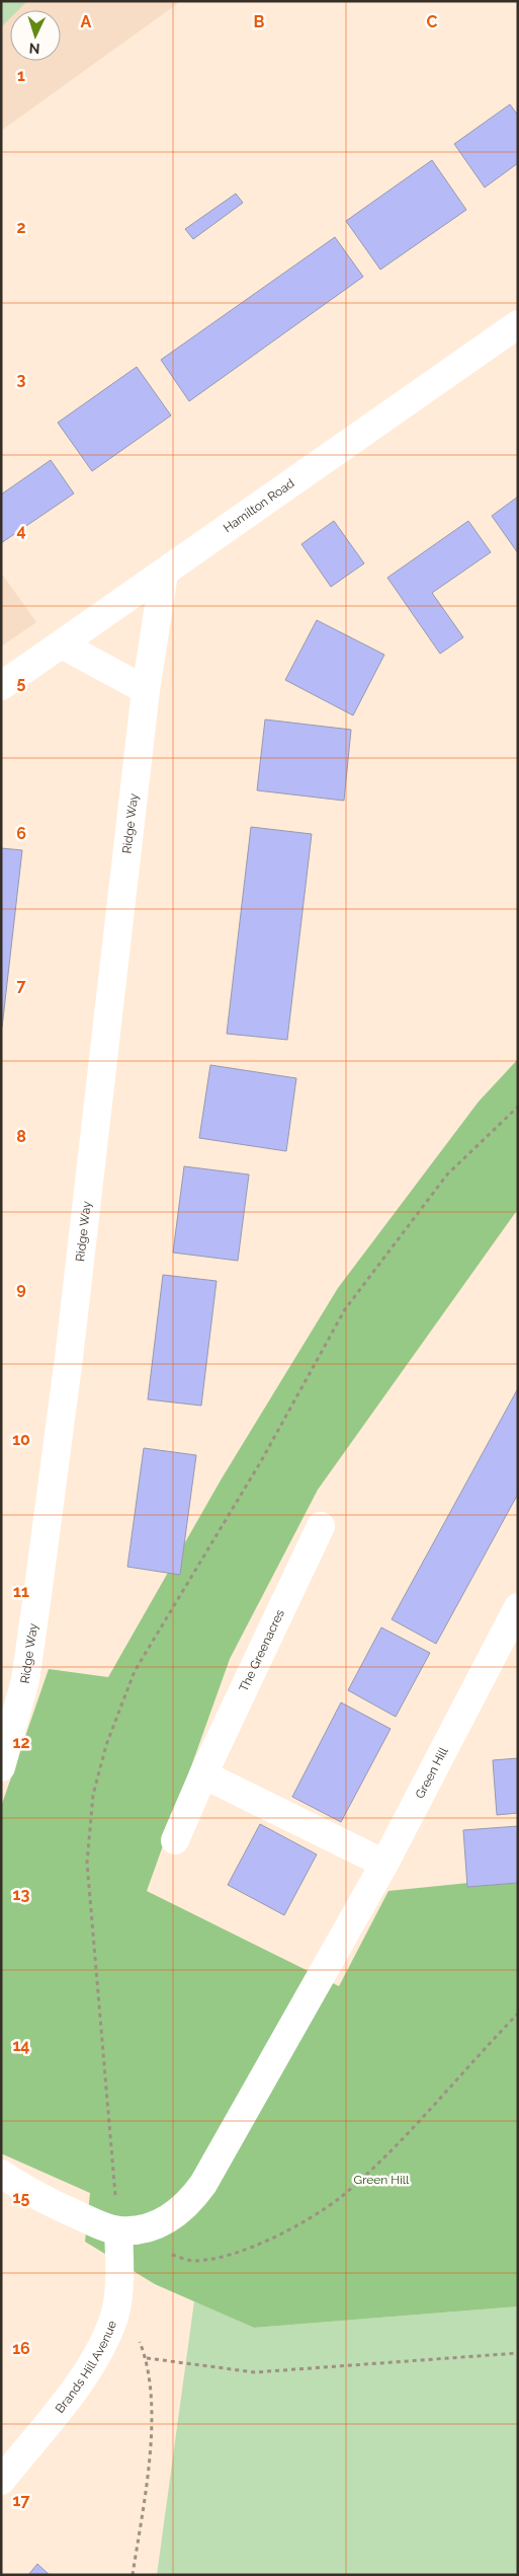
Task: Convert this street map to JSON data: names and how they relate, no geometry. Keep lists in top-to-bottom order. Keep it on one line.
{"streets":{"street":["Hamilton Road","Ridge Way","The Greenacres","Green Hill","Brands Hill Avenue"]},"crossings":[["Hamilton Road","Ridge Way"],["Green Hill","Brands Hill Avenue"]],"parks":["Green Hill"],"north":"bottom","grid":{"columns":["A","B","C"],"rows":["1","2","3","4","5","6","7","8","9","10","11","12","13","14","15","16","17"]}}
